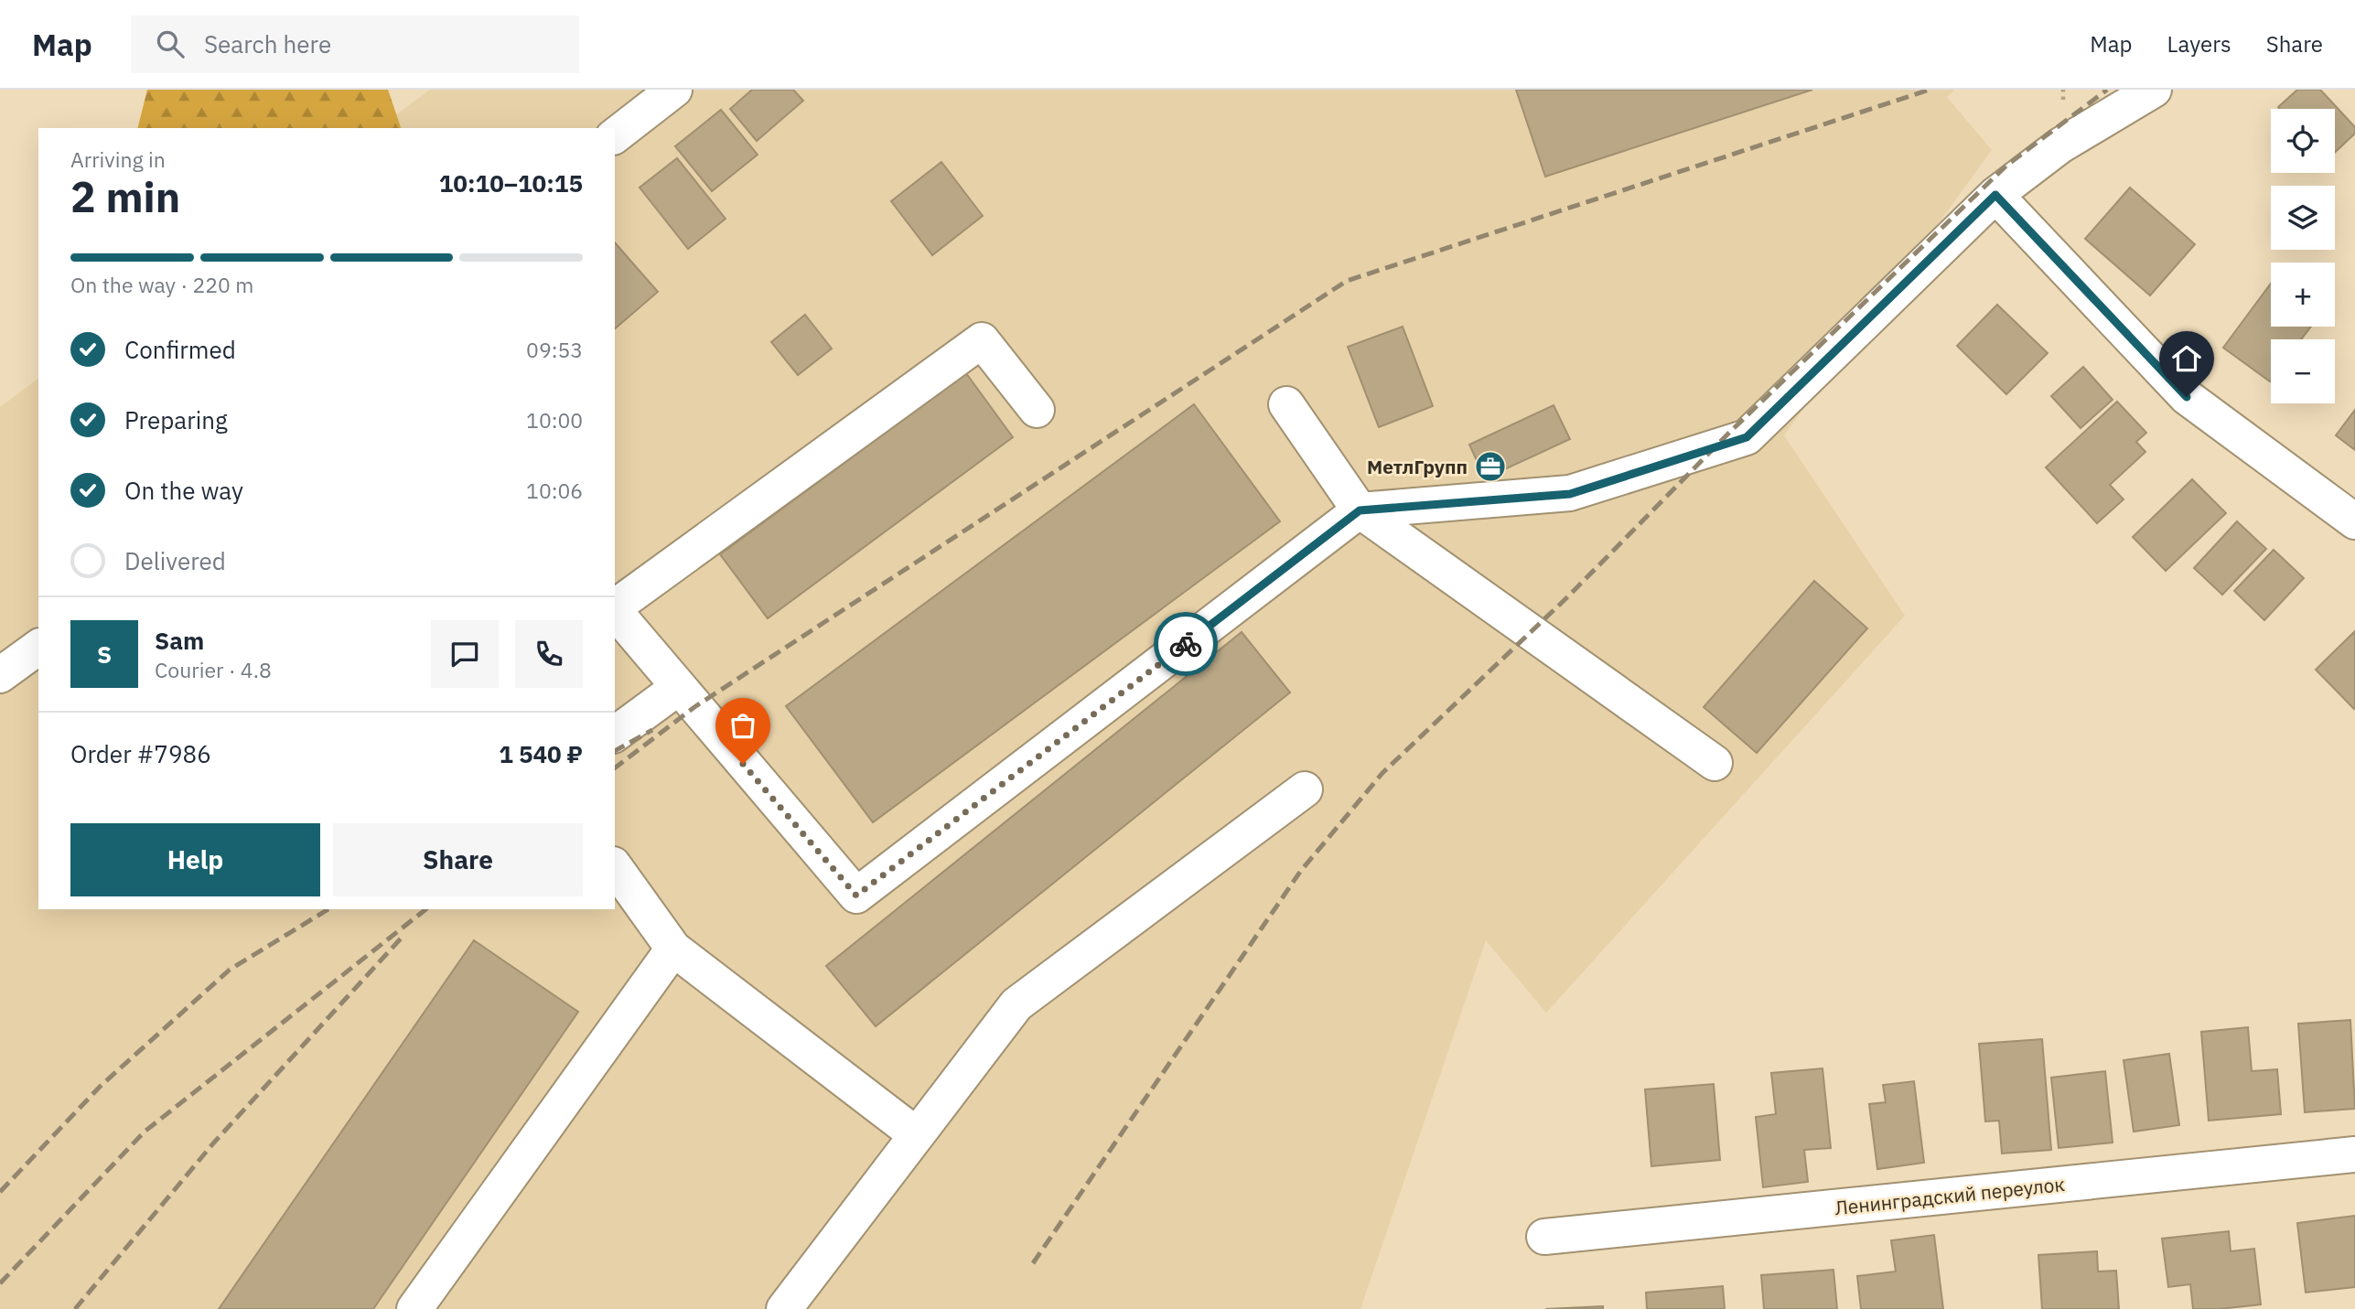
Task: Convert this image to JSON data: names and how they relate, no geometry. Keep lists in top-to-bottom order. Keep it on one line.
{"streets":{"street":["Ленинградский переулок"]},"places":{"office":["МетлГрупп"]},"page":{"header":"Map","search":"Search here","nav":["Map","Layers","Share"],"map_buttons":["+","−"],"heading":["2 min","Arriving in","10:10–10:15"],"panel":["Sam","Courier · 4.8","Order #7986","1 540 ₽"],"bar":"On the way · 220 m","list":[["Confirmed","09:53"],["Preparing","10:00"],["On the way","10:06"],"Delivered"],"round":"S","buttons":["Help","Share"]}}
